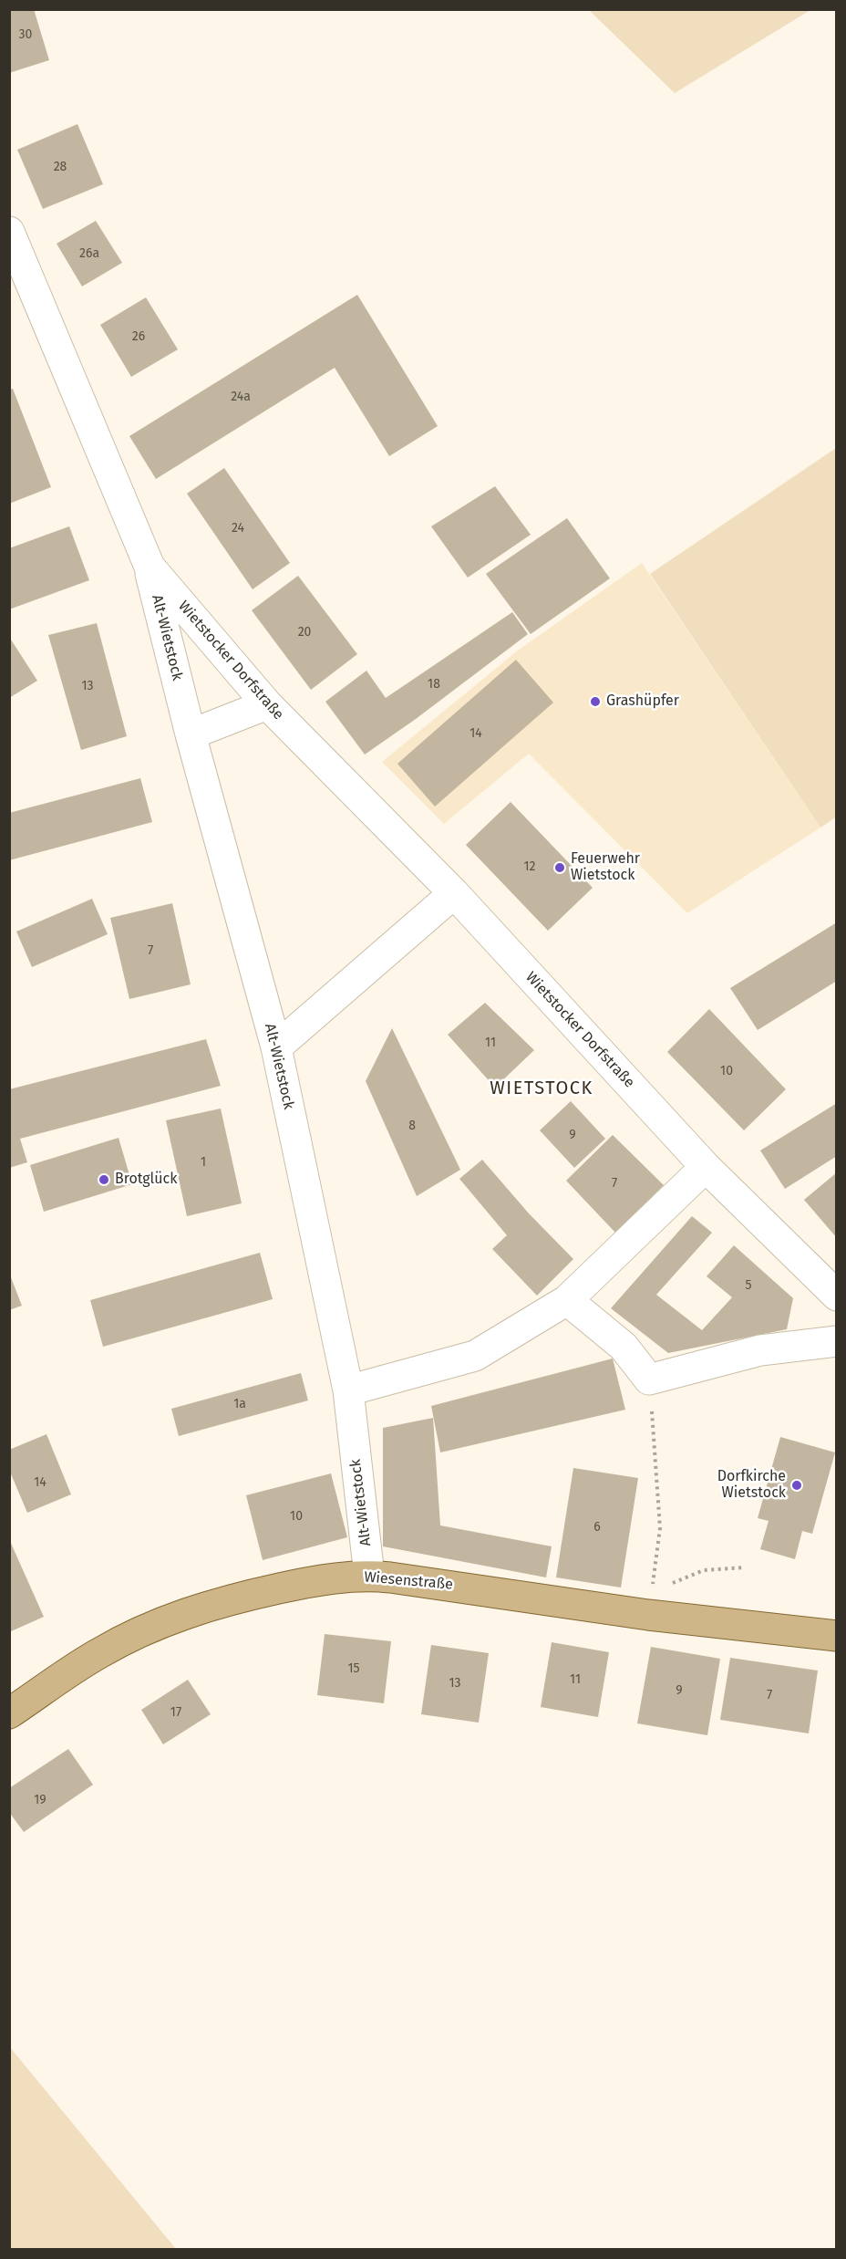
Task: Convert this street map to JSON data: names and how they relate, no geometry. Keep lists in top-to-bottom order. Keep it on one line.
{"streets":{"main road":["Wiesenstraße"],"street":["Alt-Wietstock","Wietstocker Dorfstraße"]},"crossings":[["Alt-Wietstock","Wietstocker Dorfstraße"],["Alt-Wietstock","Wiesenstraße"]],"districts":["WIETSTOCK"],"places":["Grashüpfer","Feuerwehr Wietstock","Brotglück","Dorfkirche Wietstock"],"house_numbers":["30","28","26a","26","24a","24","20","18","13","14","12","7","11","10","8","9","1","7","5","1a","14","10","6","15","11","13","9","7","17","19"]}
